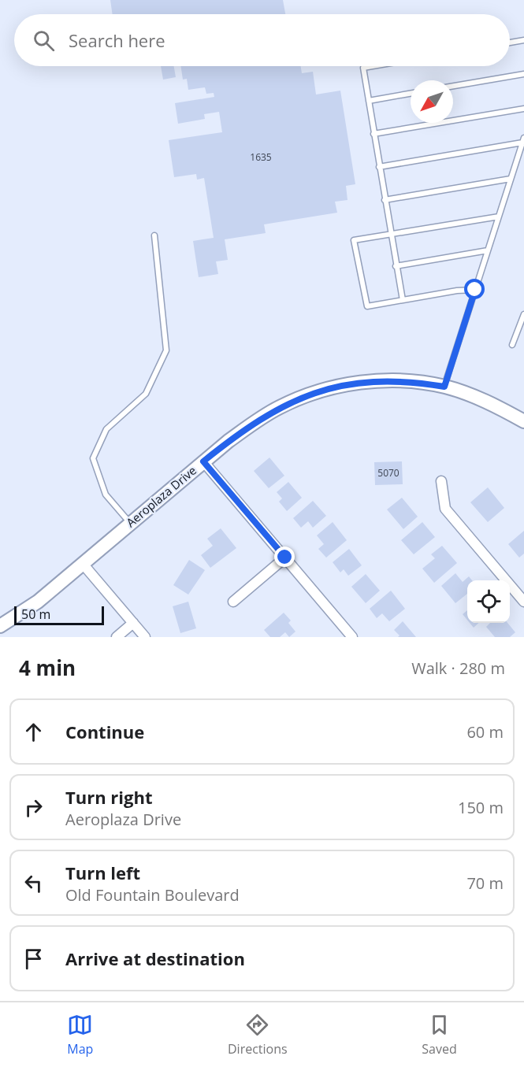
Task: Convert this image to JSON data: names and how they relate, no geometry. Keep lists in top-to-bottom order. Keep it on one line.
{"streets":{"street":["Aeroplaza Drive"]},"house_numbers":["1635","5070"],"scale_bar":"50 m","north":"bottom left","page":{"search":"Search here","scale":"50 m","heading":["4 min","Walk · 280 m"],"list":[["Continue","60 m"],["Turn right","Aeroplaza Drive","150 m"],["Turn left","Old Fountain Boulevard","70 m"],"Arrive at destination"],"nav":["Map","Directions","Saved"]}}
